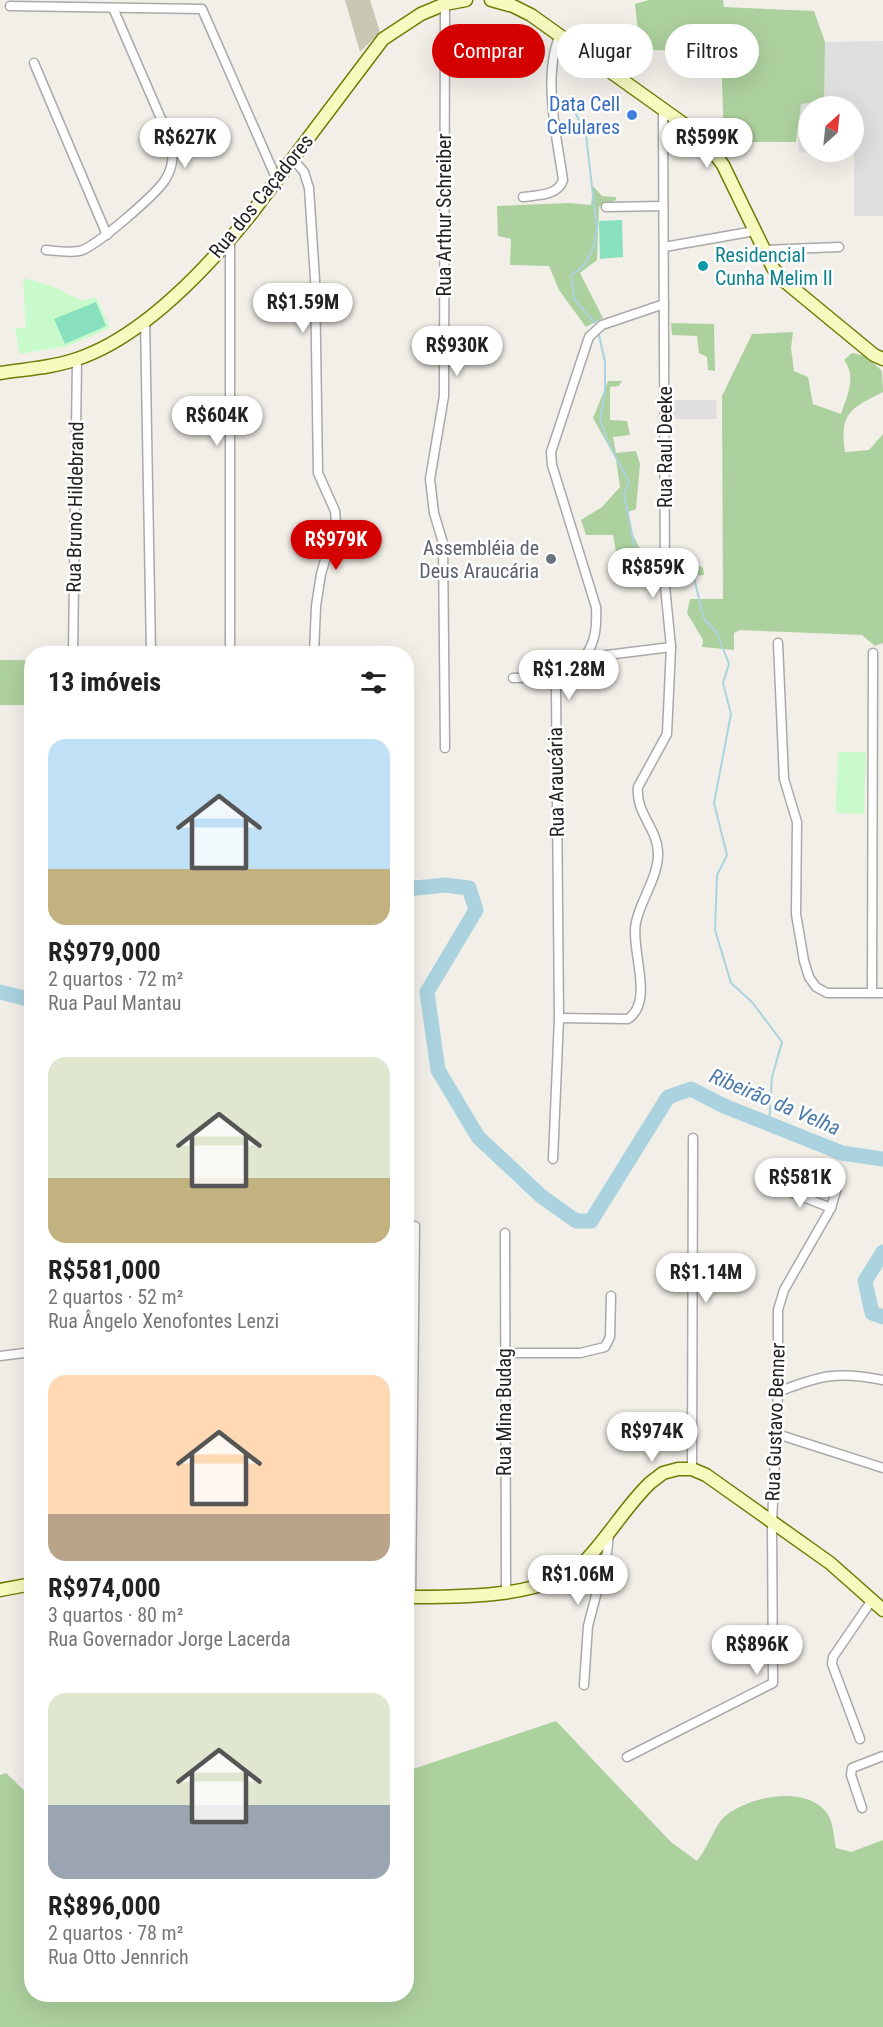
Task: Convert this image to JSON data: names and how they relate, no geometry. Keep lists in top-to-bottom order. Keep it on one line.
{"streets":{"main road":["Rua dos Caçadores"],"street":["Rua Arthur Schreiber","Rua Raul Deeke","Rua Bruno Hildebrand","Rua Araucária","Rua Mina Budag","Rua Gustavo Benner"]},"crossings":[["Rua dos Caçadores","Rua Arthur Schreiber"],["Rua dos Caçadores","Rua Bruno Hildebrand"],["Rua Raul Deeke","Rua Araucária"]],"water":["Ribeirão da Velha"],"places":["Data Cell Celulares","Residencial Cunha Melim II","Assembléia de Deus Araucária"],"north":"top right","page":{"chip":["Comprar","Alugar","Filtros"],"price":["R$627K","R$599K","R$1.59M","R$930K","R$604K","R$979K","R$859K","R$1.28M","R$581K","R$1.14M","R$974K","R$1.06M","R$896K"],"heading":"13 imóveis","list":[{"name":"R$979,000","note":"2 quartos · 72 m² · Rua Paul Mantau"},{"name":"R$581,000","note":"2 quartos · 52 m² · Rua Ângelo Xenofontes Lenzi"},{"name":"R$974,000","note":"3 quartos · 80 m² · Rua Governador Jorge Lacerda"},{"name":"R$896,000","note":"2 quartos · 78 m² · Rua Otto Jennrich"}]}}
